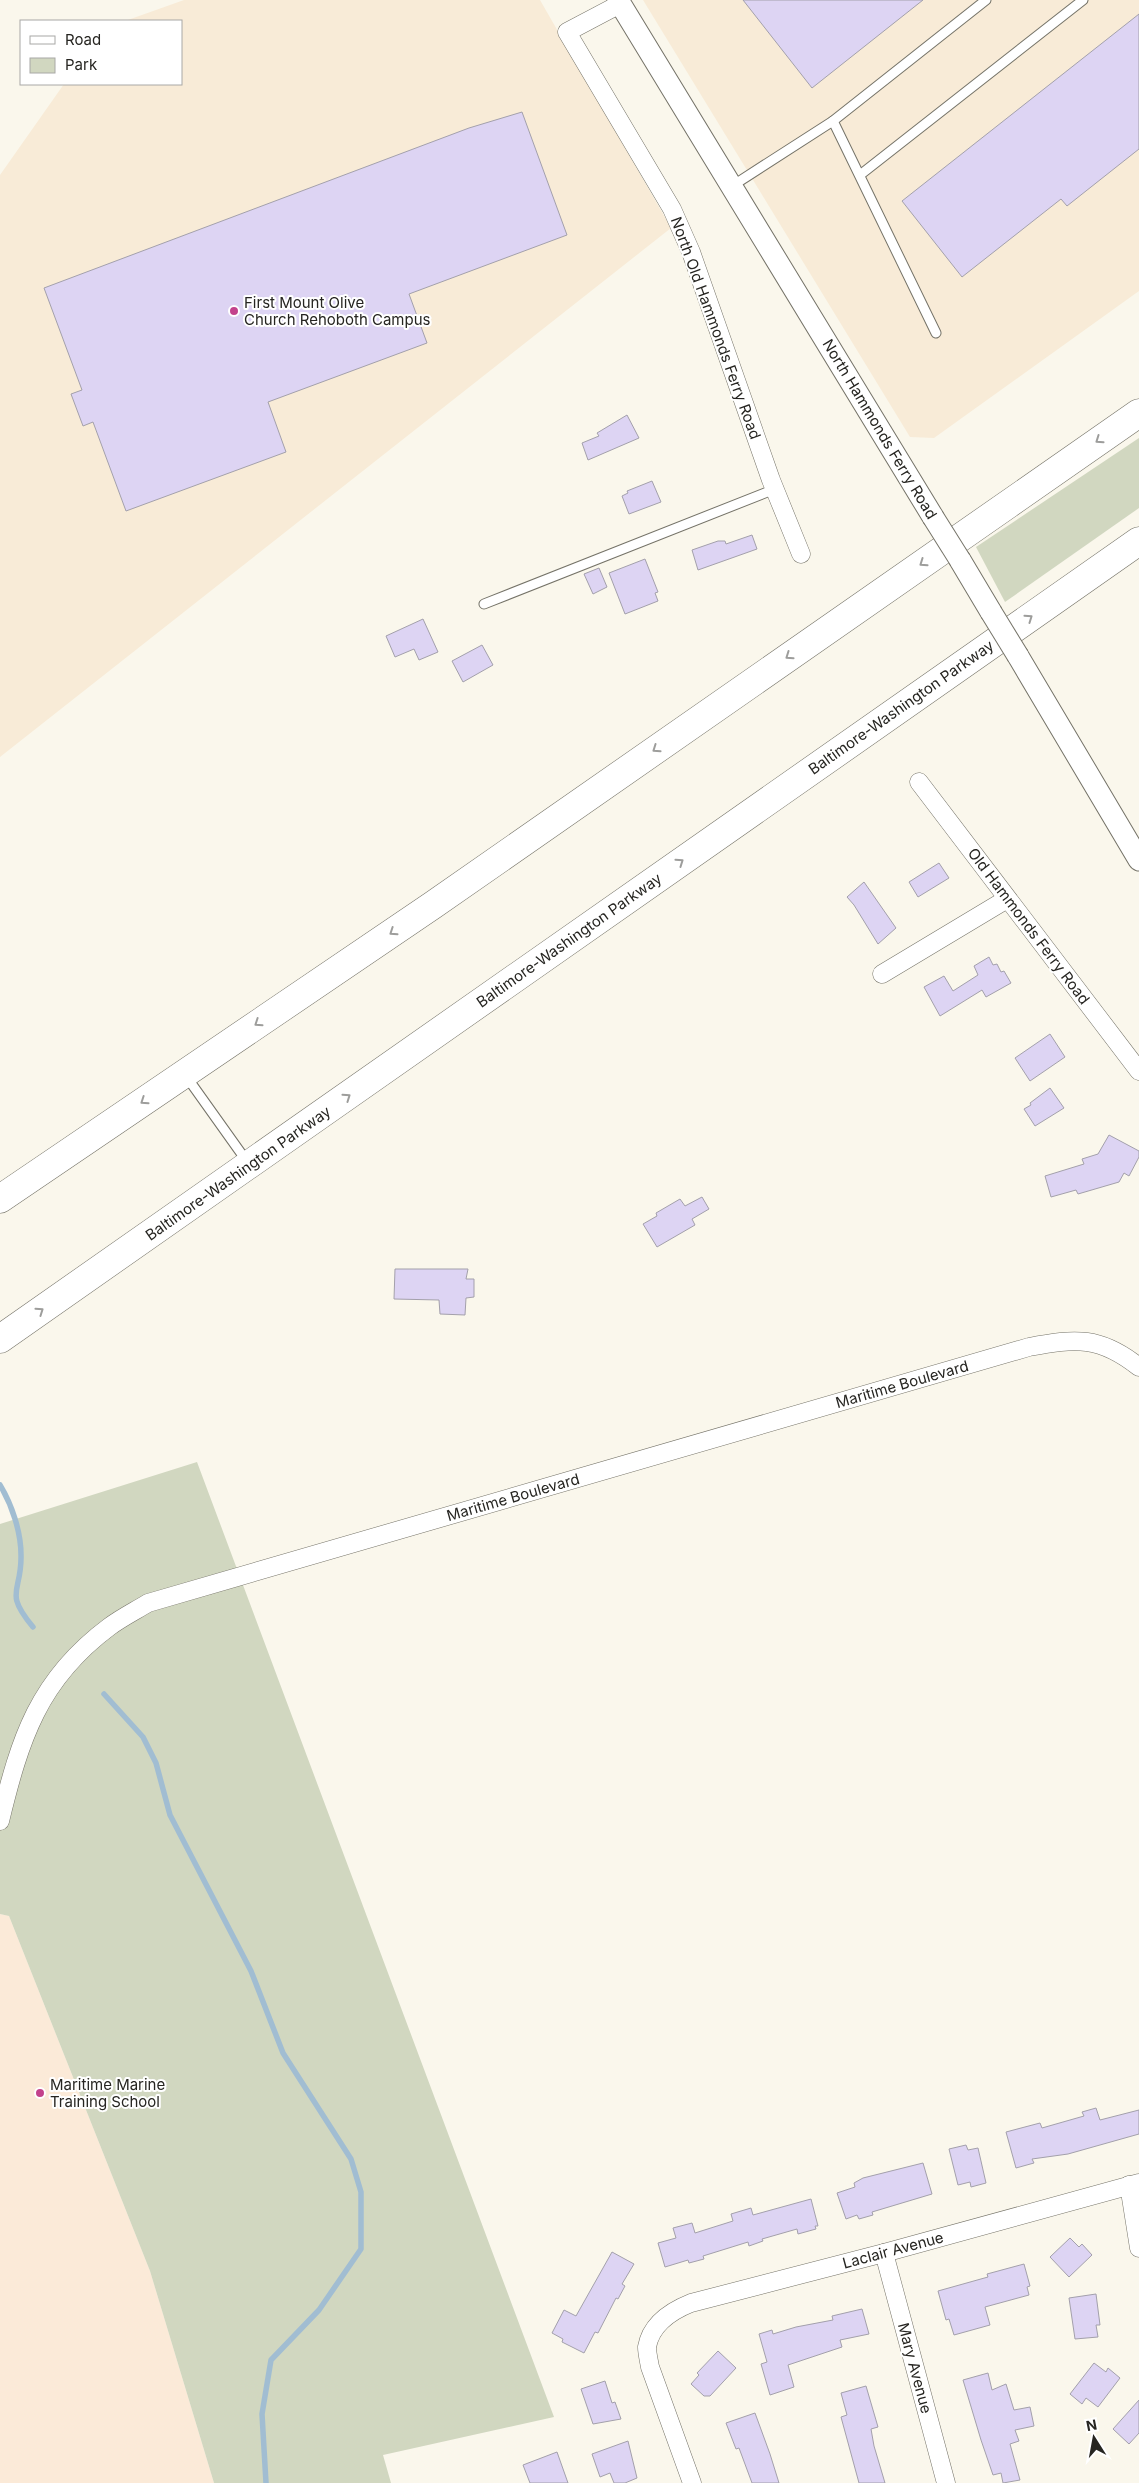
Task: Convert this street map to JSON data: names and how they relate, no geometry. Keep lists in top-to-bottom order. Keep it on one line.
{"streets":{"highway":["Baltimore-Washington Parkway"],"street":["North Old Hammonds Ferry Road","North Hammonds Ferry Road","Old Hammonds Ferry Road","Maritime Boulevard","Laclair Avenue","Mary Avenue"]},"crossings":[["North Old Hammonds Ferry Road","North Hammonds Ferry Road"],["Laclair Avenue","Mary Avenue"]],"places":["First Mount Olive Church Rehoboth Campus","Maritime Marine Training School"],"legend":["Road","Park"],"north":"top"}
